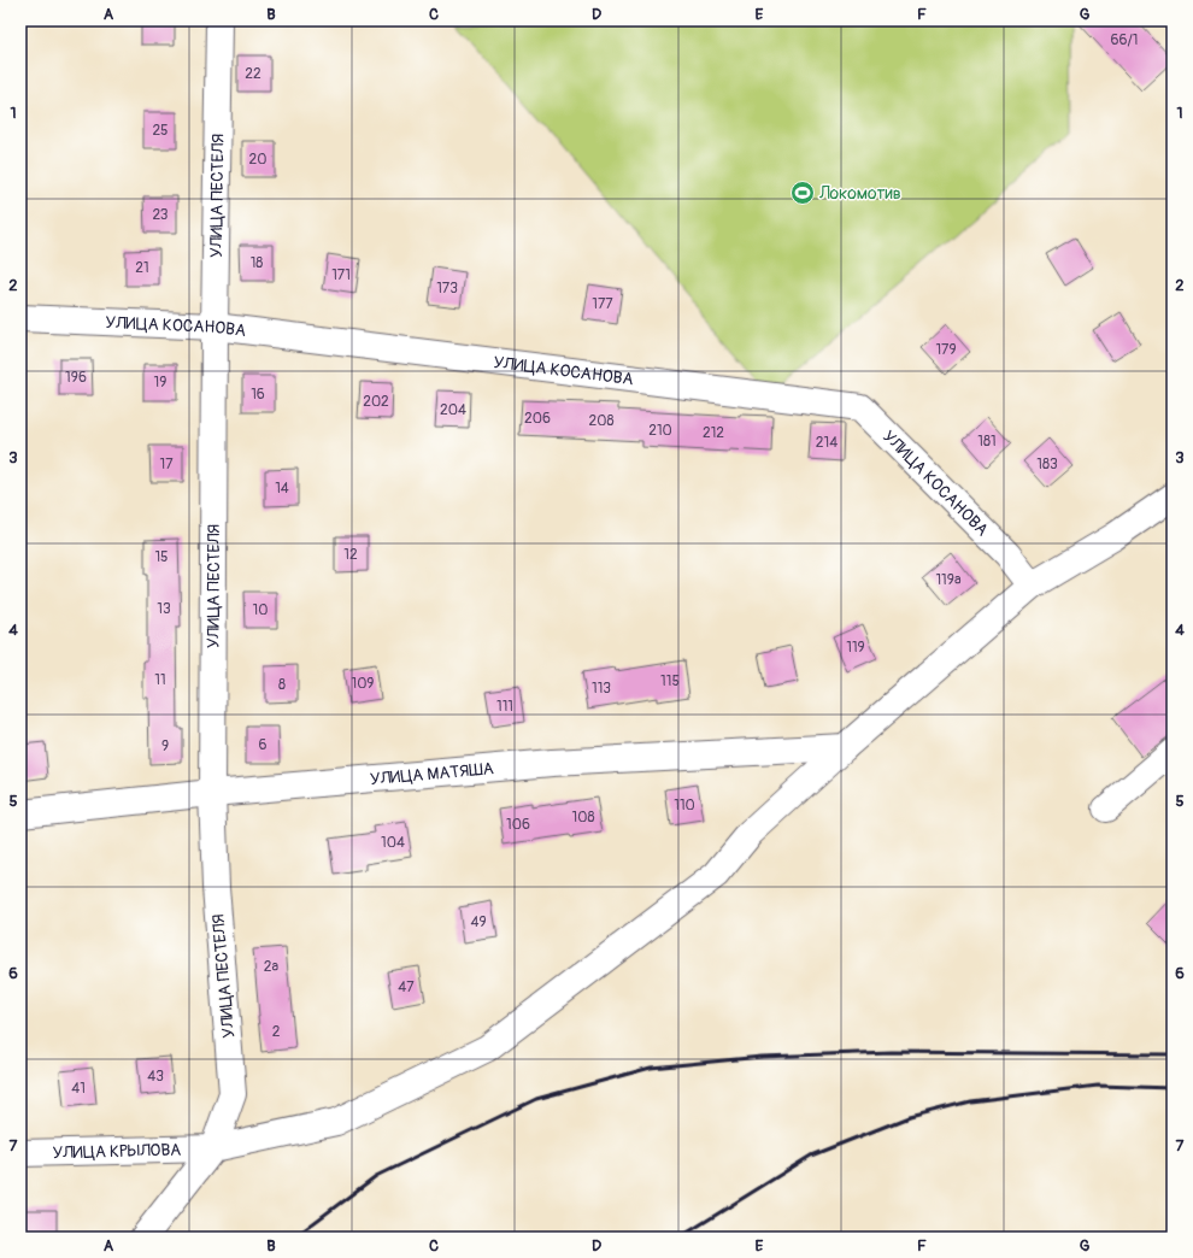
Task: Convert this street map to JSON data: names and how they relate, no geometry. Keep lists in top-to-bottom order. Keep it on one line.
{"streets":{"street":["УЛИЦА ПЕСТЕЛЯ","УЛИЦА КОСАНОВА","УЛИЦА МАТЯША","УЛИЦА КРЫЛОВА"]},"crossings":[["УЛИЦА ПЕСТЕЛЯ","УЛИЦА КОСАНОВА"],["УЛИЦА ПЕСТЕЛЯ","УЛИЦА МАТЯША"],["УЛИЦА ПЕСТЕЛЯ","УЛИЦА КРЫЛОВА"],["УЛИЦА КОСАНОВА","УЛИЦА КРЫЛОВА"],["УЛИЦА МАТЯША","УЛИЦА КРЫЛОВА"]],"places":{"sports":["Локомотив"]},"house_numbers":["66/1","22","25","20","23","18","21","171","173","177","179","196","19","16","202","204","206","208","210","212","181","214","17","183","14","12","15","119а","13","10","119","11","115","109","8","113","111","6","9","110","108","106","104","49","2а","47","2","43","41"],"grid":{"columns":["A","B","C","D","E","F","G"],"rows":["1","2","3","4","5","6","7"]}}
